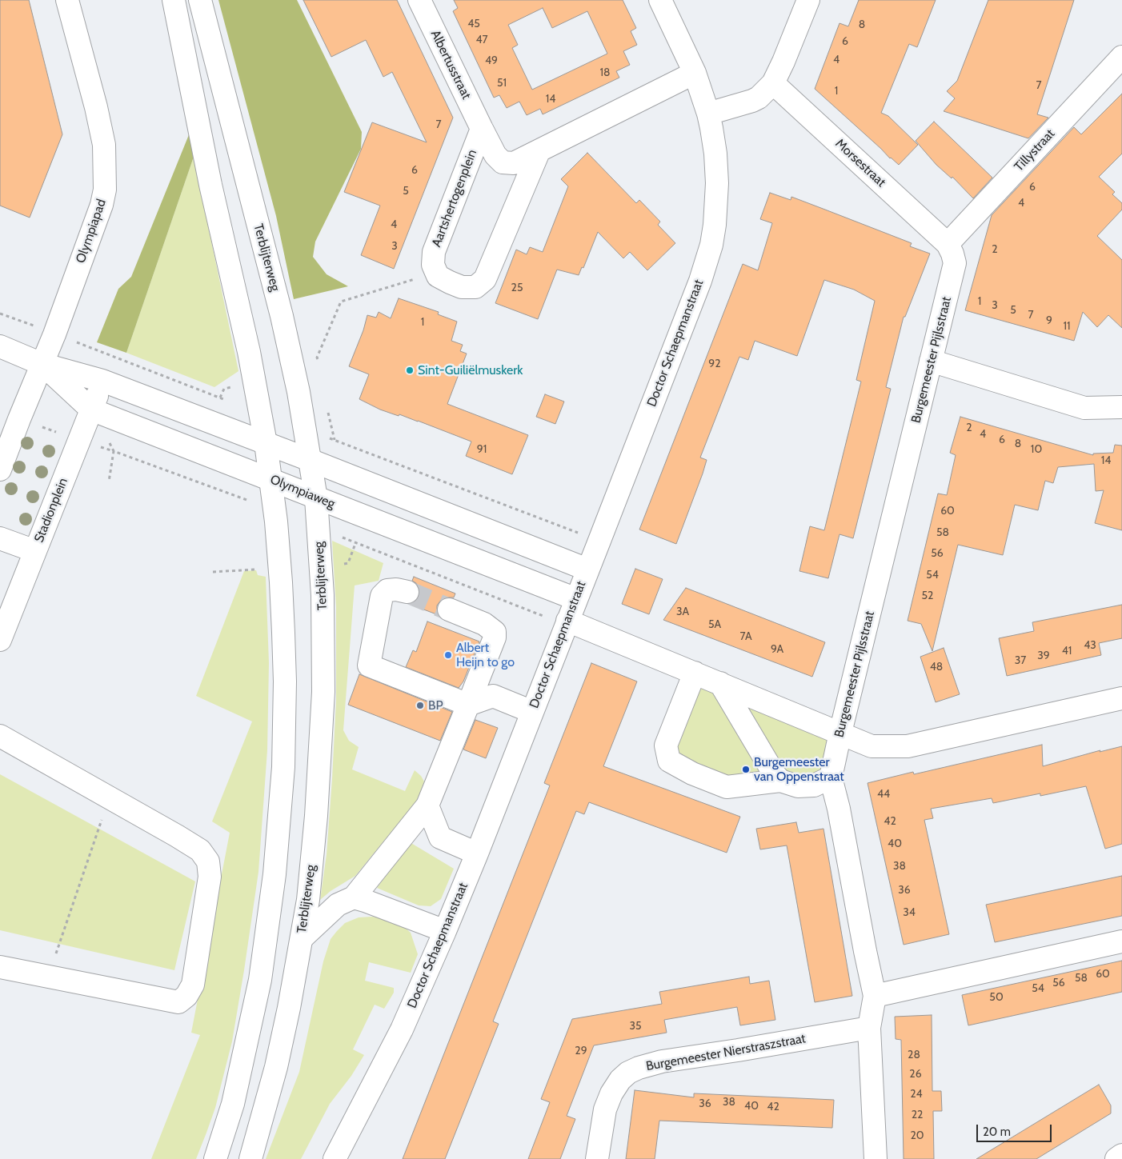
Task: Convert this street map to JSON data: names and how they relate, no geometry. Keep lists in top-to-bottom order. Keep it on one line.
{"streets":{"street":["Albertusstraat","Tillystraat","Morsestraat","Aartshertogenplein","Olympiapad","Terblijterweg","Doctor Schaepmanstraat","Burgemeester Pijlsstraat","Olympiaweg","Stadionplein","Burgemeester Nierstraszstraat"]},"crossings":[["Albertusstraat","Aartshertogenplein"],["Tillystraat","Morsestraat"],["Tillystraat","Burgemeester Pijlsstraat"],["Morsestraat","Burgemeester Pijlsstraat"],["Aartshertogenplein","Doctor Schaepmanstraat"],["Olympiapad","Olympiaweg"],["Terblijterweg","Olympiaweg"],["Doctor Schaepmanstraat","Olympiaweg"],["Burgemeester Pijlsstraat","Burgemeester Nierstraszstraat"],["Olympiaweg","Stadionplein"]],"places":["Sint-Guiliëlmuskerk","Albert Heijn to go","BP","Burgemeester van Oppenstraat"],"house_numbers":["45","8","47","6","4","49","18","51","7","1","14","7","6","6","5","4","4","3","2","25","1","3","5","7","9","1","11","92","2","4","6","8","91","10","14","60","58","56","54","52","3A","5A","7A","43","9A","41","39","37","48","44","42","40","38","36","34","60","58","56","54","50","35","29","28","26","24","38","36","40","42","22","20"],"scale_bar":"20 m"}
